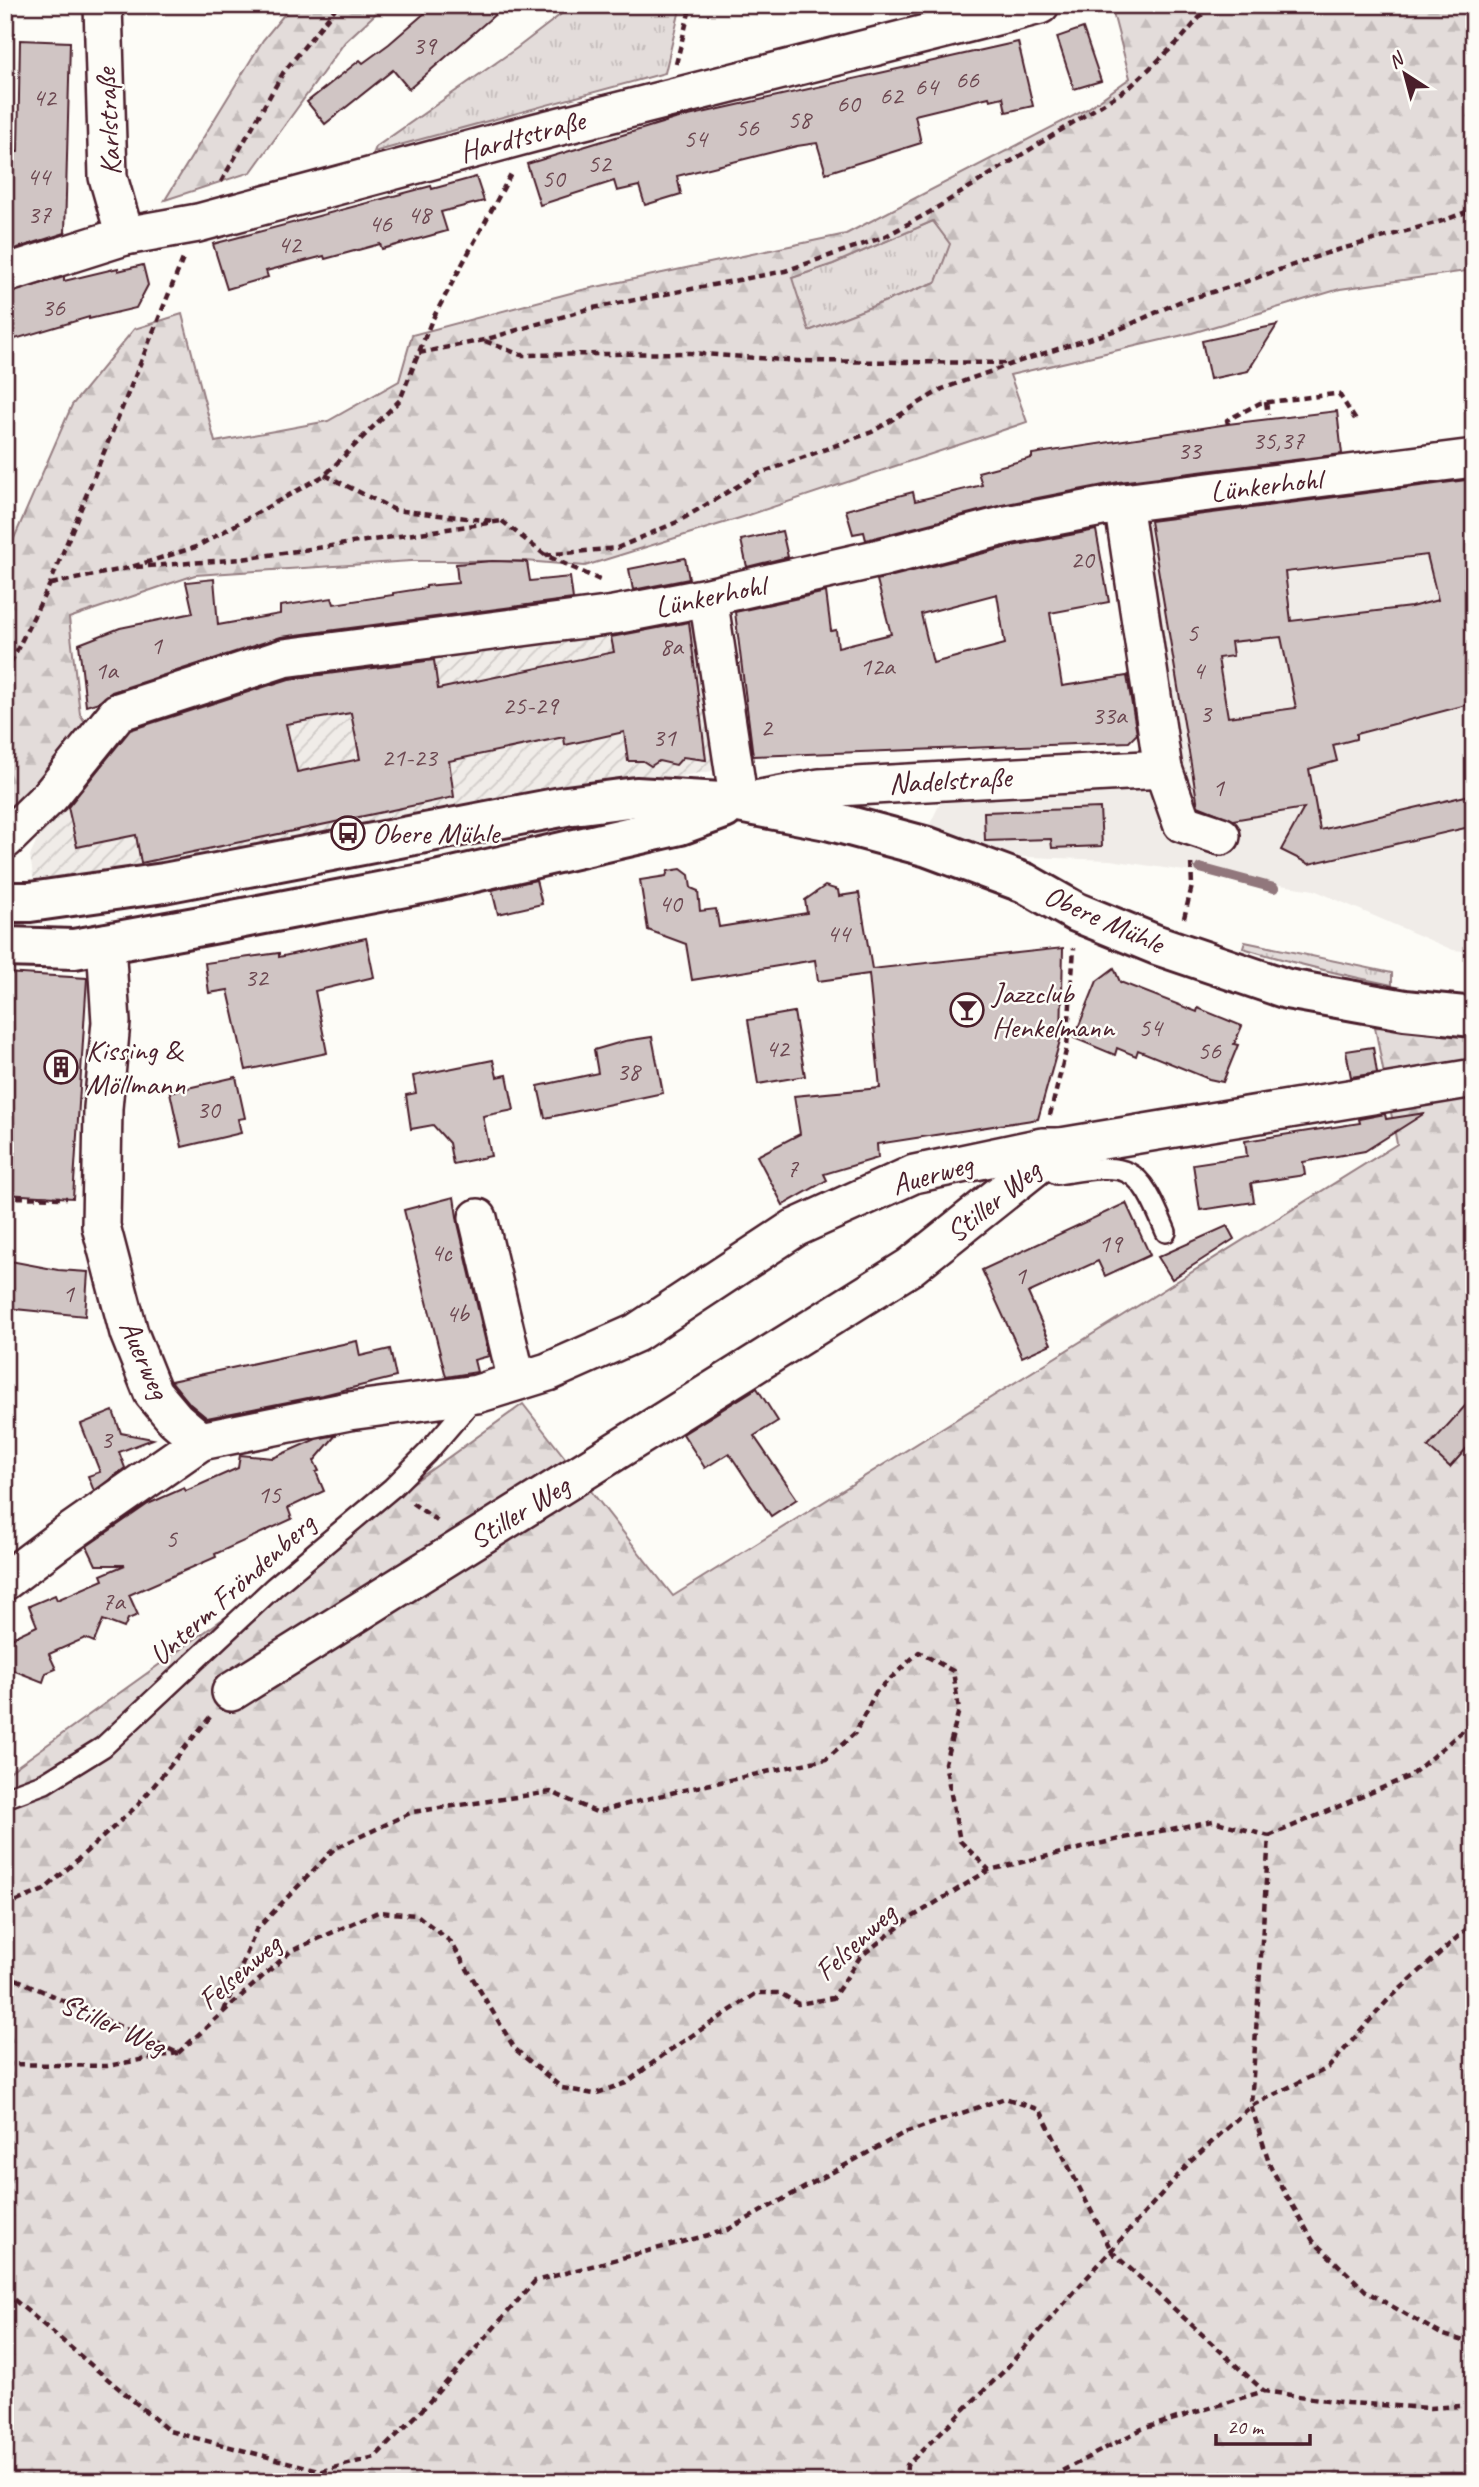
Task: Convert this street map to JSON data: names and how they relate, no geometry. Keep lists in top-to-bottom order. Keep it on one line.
{"streets":{"main road":["Obere Mühle"],"street":["Karlstraße","Hardtstraße","Lünkerhohl","Nadelstraße","Auerweg","Stiller Weg"],"lane":["Unterm Fröndenberg"],"path":["Felsenweg"]},"crossings":[["Karlstraße","Hardtstraße"],["Nadelstraße","Obere Mühle"],["Auerweg","Stiller Weg"],["Auerweg","Unterm Fröndenberg"],["Stiller Weg","Felsenweg"]],"places":{"bus stop":["Obere Mühle"],"bar":["Jazzclub Henkelmann"],"building":["Kissing & Möllmann"]},"house_numbers":["39","66","64","62","42","60","58","56","54","52","44","50","37","48","46","42","36","35,37","33","20","5","1","8a","12a","1a","4","25-29","3","33a","2","31","21-23","1","40","44","32","54","42","56","38","30","7","19","4c","1","1","4b","3","15","5","7a"],"scale_bar":"20 m","north":"top left"}
